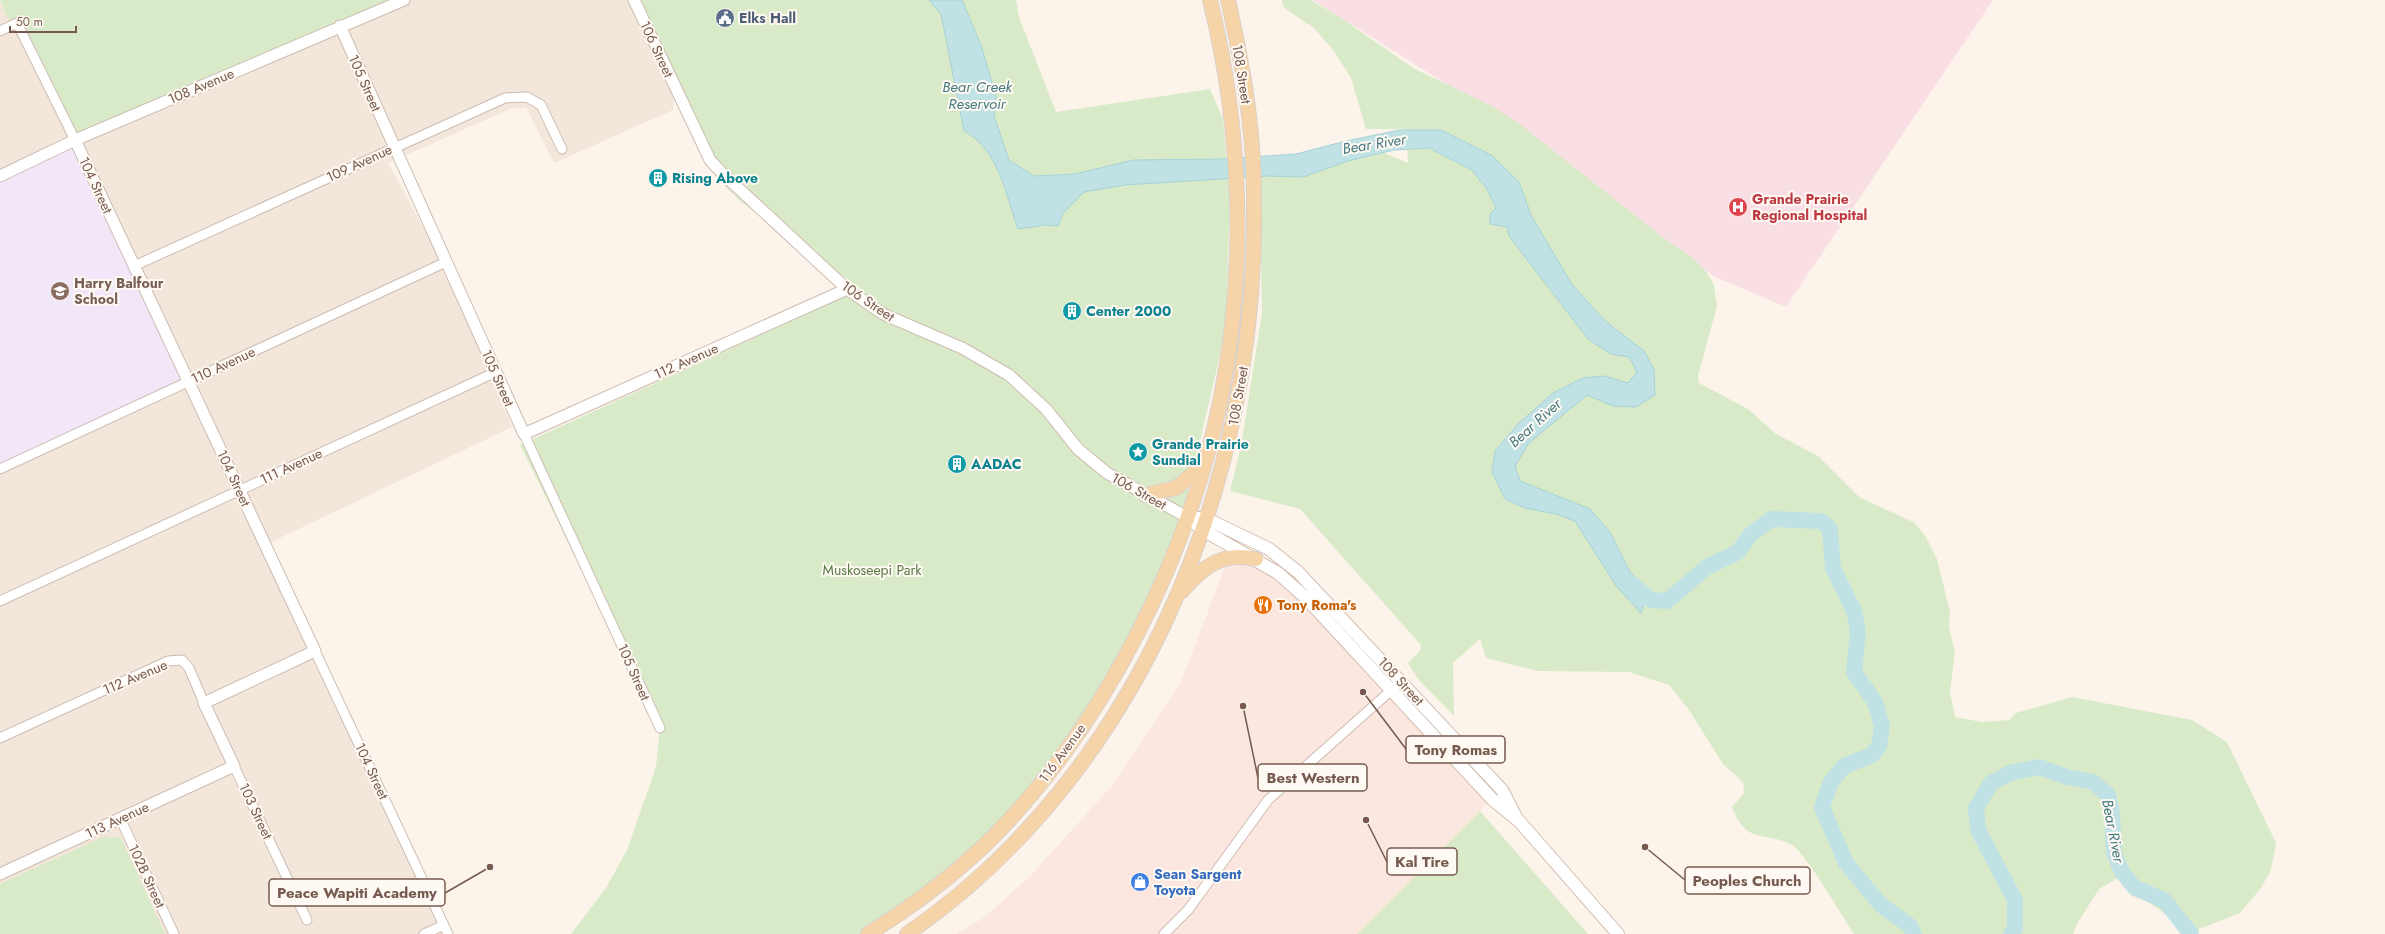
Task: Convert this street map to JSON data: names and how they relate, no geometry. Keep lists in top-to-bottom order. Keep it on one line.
{"streets":{"main road":["108 Street","116 Avenue"],"street":["106 Street","105 Street","108 Avenue","109 Avenue","104 Street","112 Avenue","110 Avenue","111 Avenue","103 Street","113 Avenue","102B Street"]},"crossings":[["106 Street","108 Street"],["106 Street","112 Avenue"],["106 Street","116 Avenue"],["108 Street","116 Avenue"],["105 Street","108 Avenue"],["105 Street","109 Avenue"],["105 Street","112 Avenue"],["105 Street","110 Avenue"],["105 Street","111 Avenue"],["108 Avenue","104 Street"],["109 Avenue","104 Street"],["104 Street","110 Avenue"],["104 Street","111 Avenue"],["112 Avenue","103 Street"],["103 Street","113 Avenue"],["113 Avenue","102B Street"]],"water":["Bear Creek Reservoir","Bear River"],"parks":["Muskoseepi Park"],"places":{"public building":["Elks Hall"],"building":["Rising Above","Center 2000","AADAC"],"hospital":["Grande Prairie Regional Hospital"],"school or university":["Harry Balfour School"],"place":["Grande Prairie Sundial"],"restaurant":["Tony Roma's"],"other":["Tony Romas","Best Western","Kal Tire","Peoples Church","Peace Wapiti Academy"],"shop":["Sean Sargent Toyota"]},"scale_bar":"50 m"}
